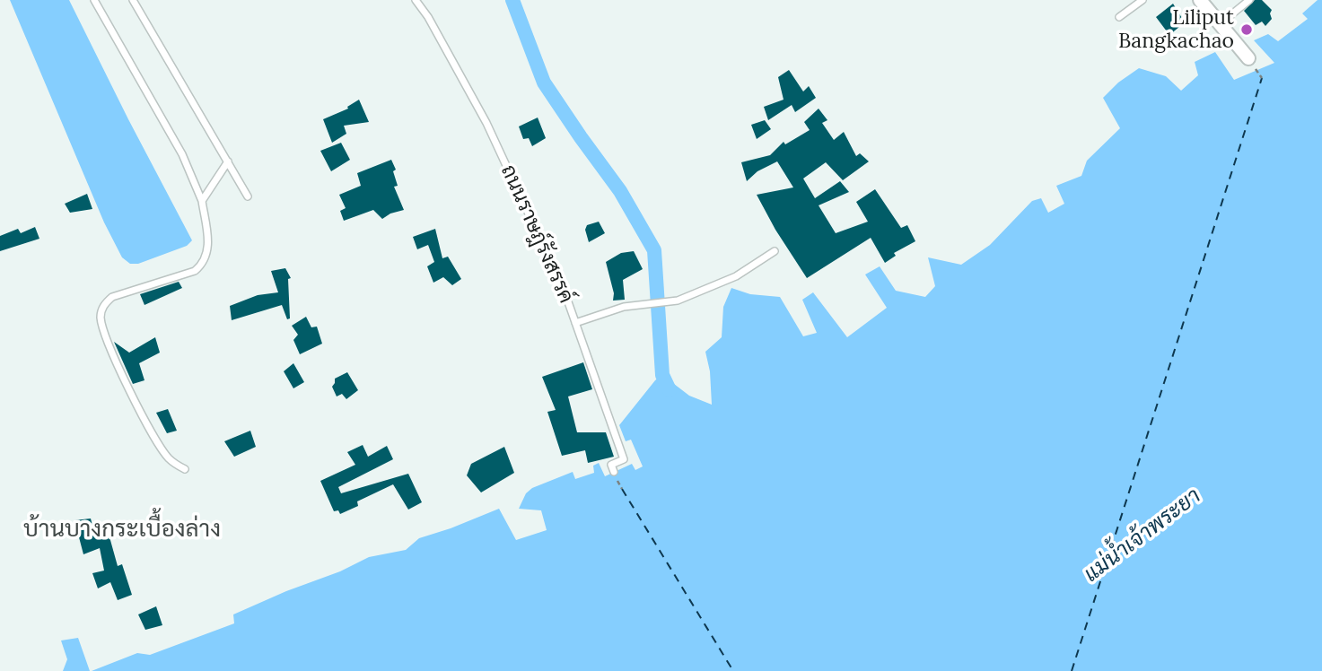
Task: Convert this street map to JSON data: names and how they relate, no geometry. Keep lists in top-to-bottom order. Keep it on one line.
{"streets":{"lane":["ถนนราษฎ์รังสรรค์"]},"districts":["บ้านบางกระเบื้องล่าง"],"water":["แม่น้ำเจ้าพระยา"],"places":["Liliput Bangkachao"]}
